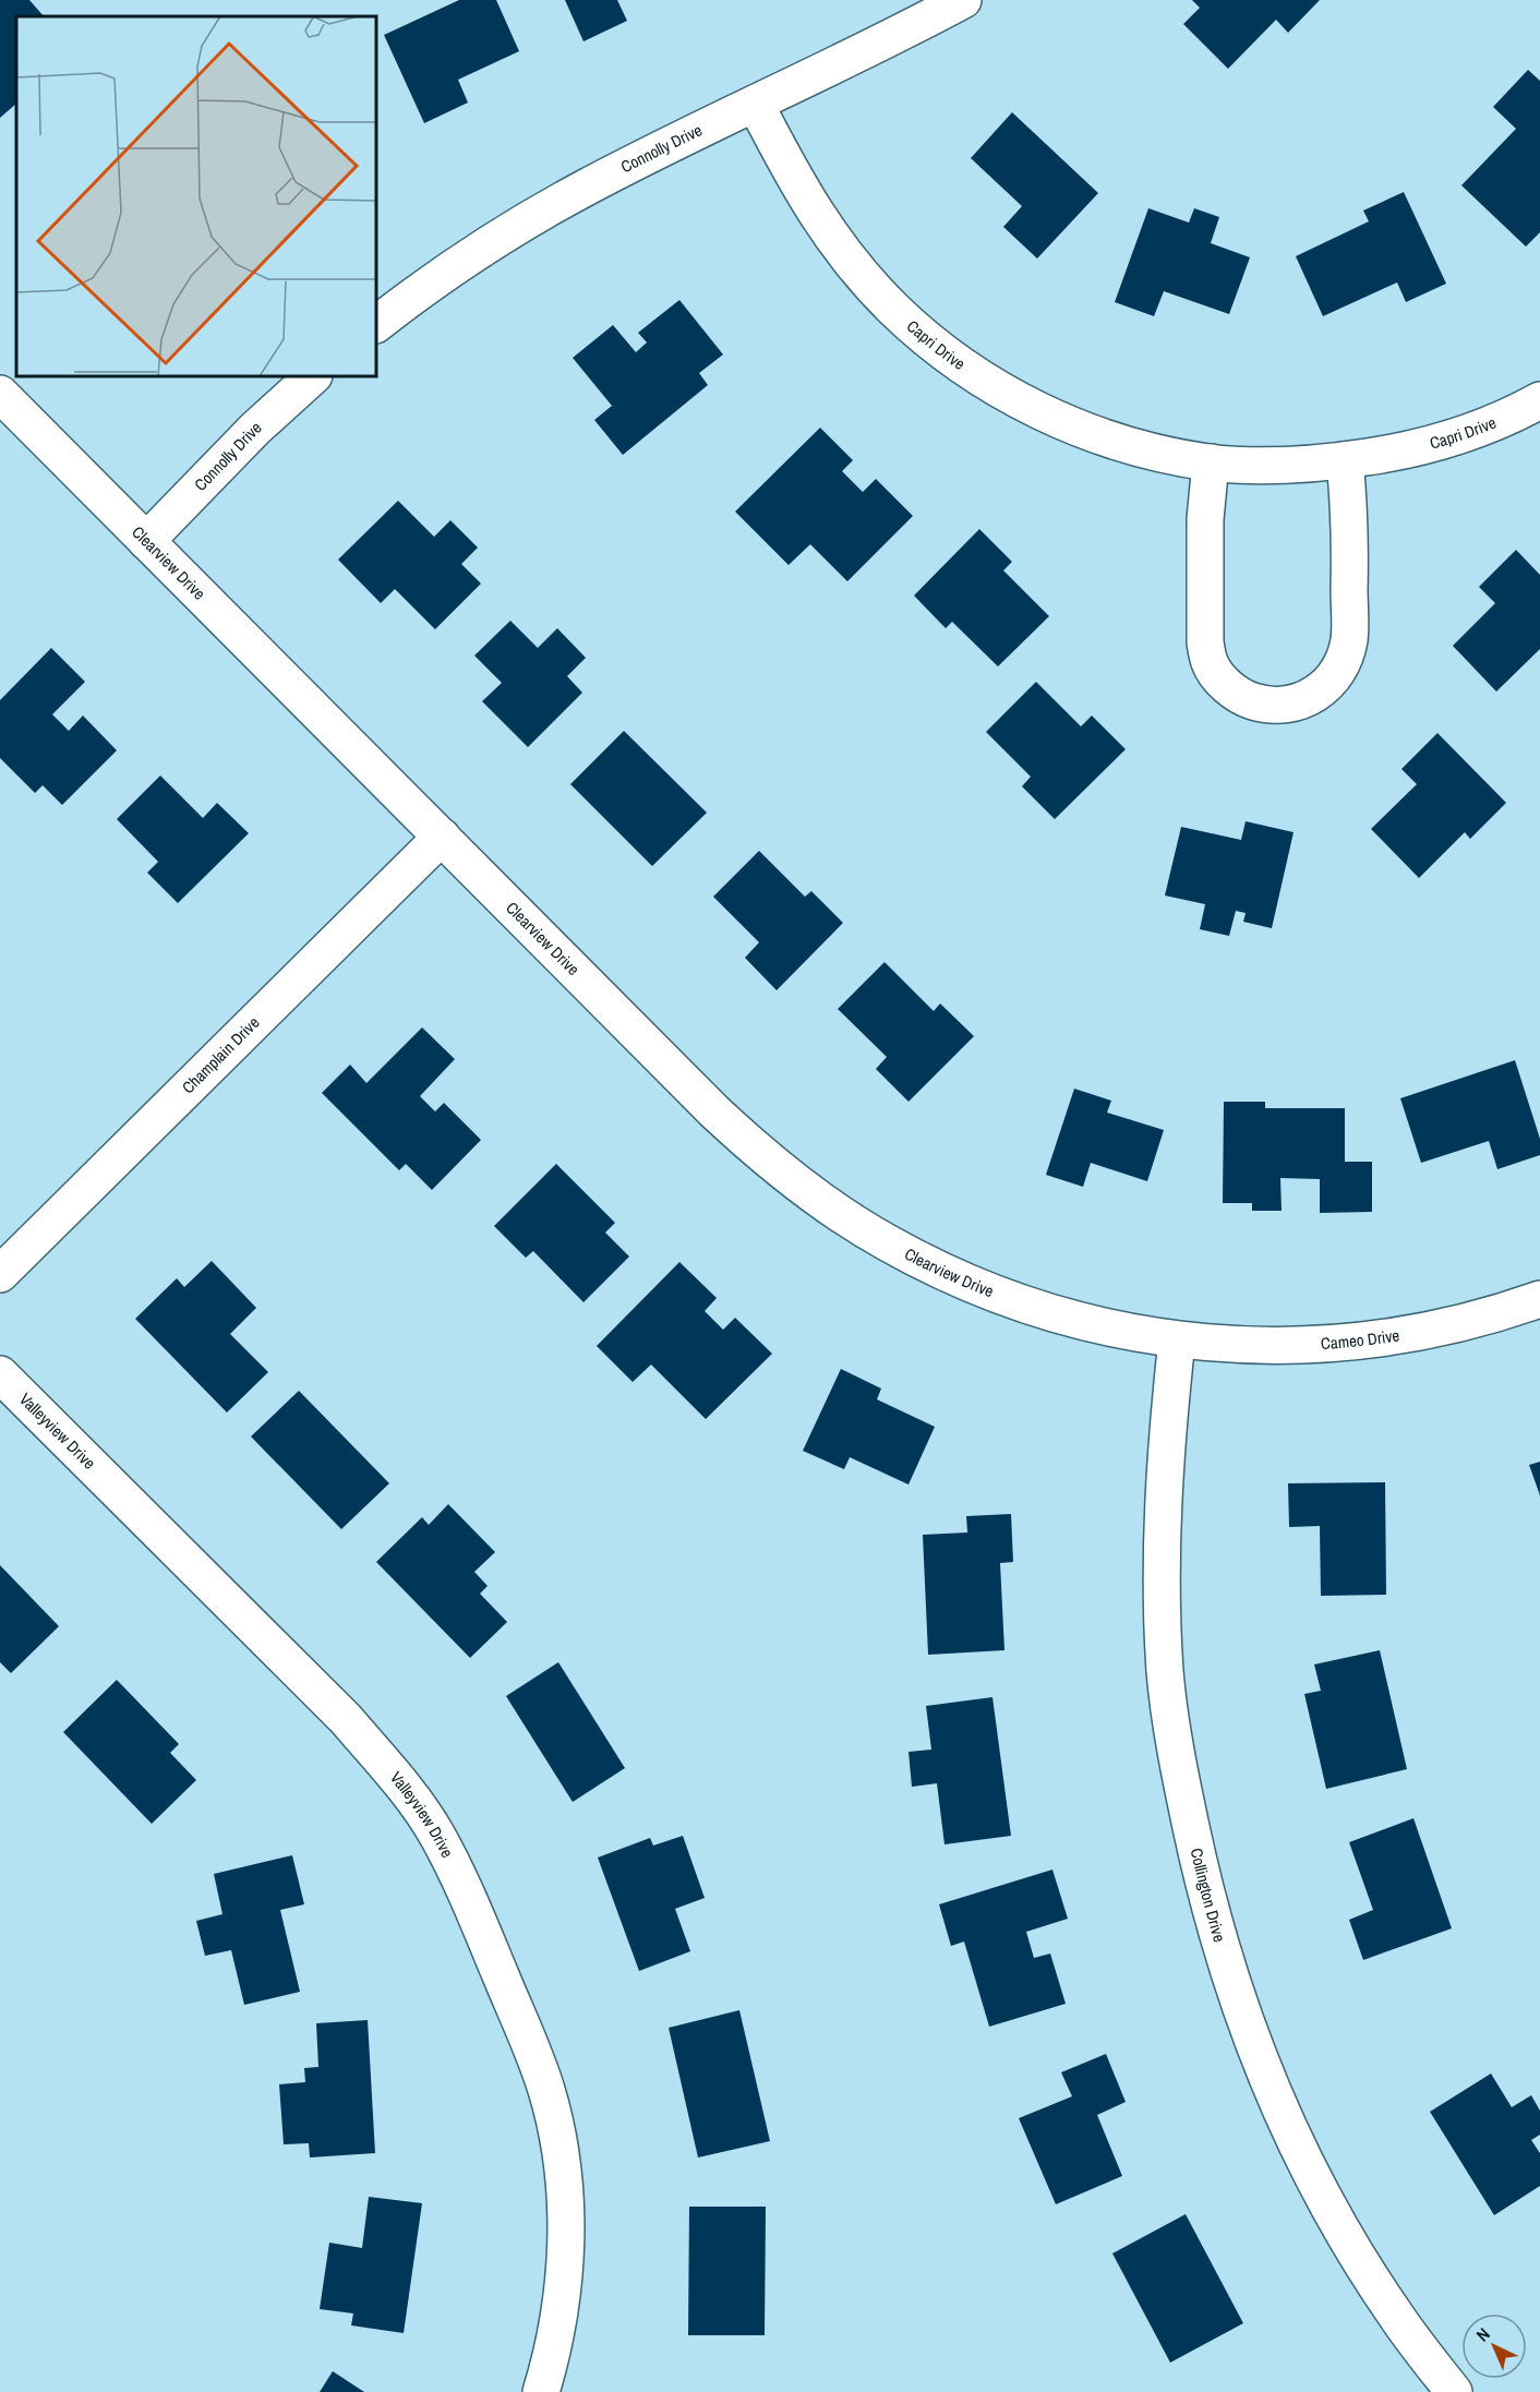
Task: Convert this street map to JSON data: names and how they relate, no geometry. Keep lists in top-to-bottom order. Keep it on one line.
{"streets":{"street":["Connolly Drive","Capri Drive","Clearview Drive","Champlain Drive","Cameo Drive","Valleyview Drive","Collington Drive"]},"crossings":[["Connolly Drive","Capri Drive"],["Connolly Drive","Clearview Drive"],["Clearview Drive","Champlain Drive"],["Clearview Drive","Cameo Drive"],["Clearview Drive","Collington Drive"],["Cameo Drive","Collington Drive"]],"north":"top left"}
